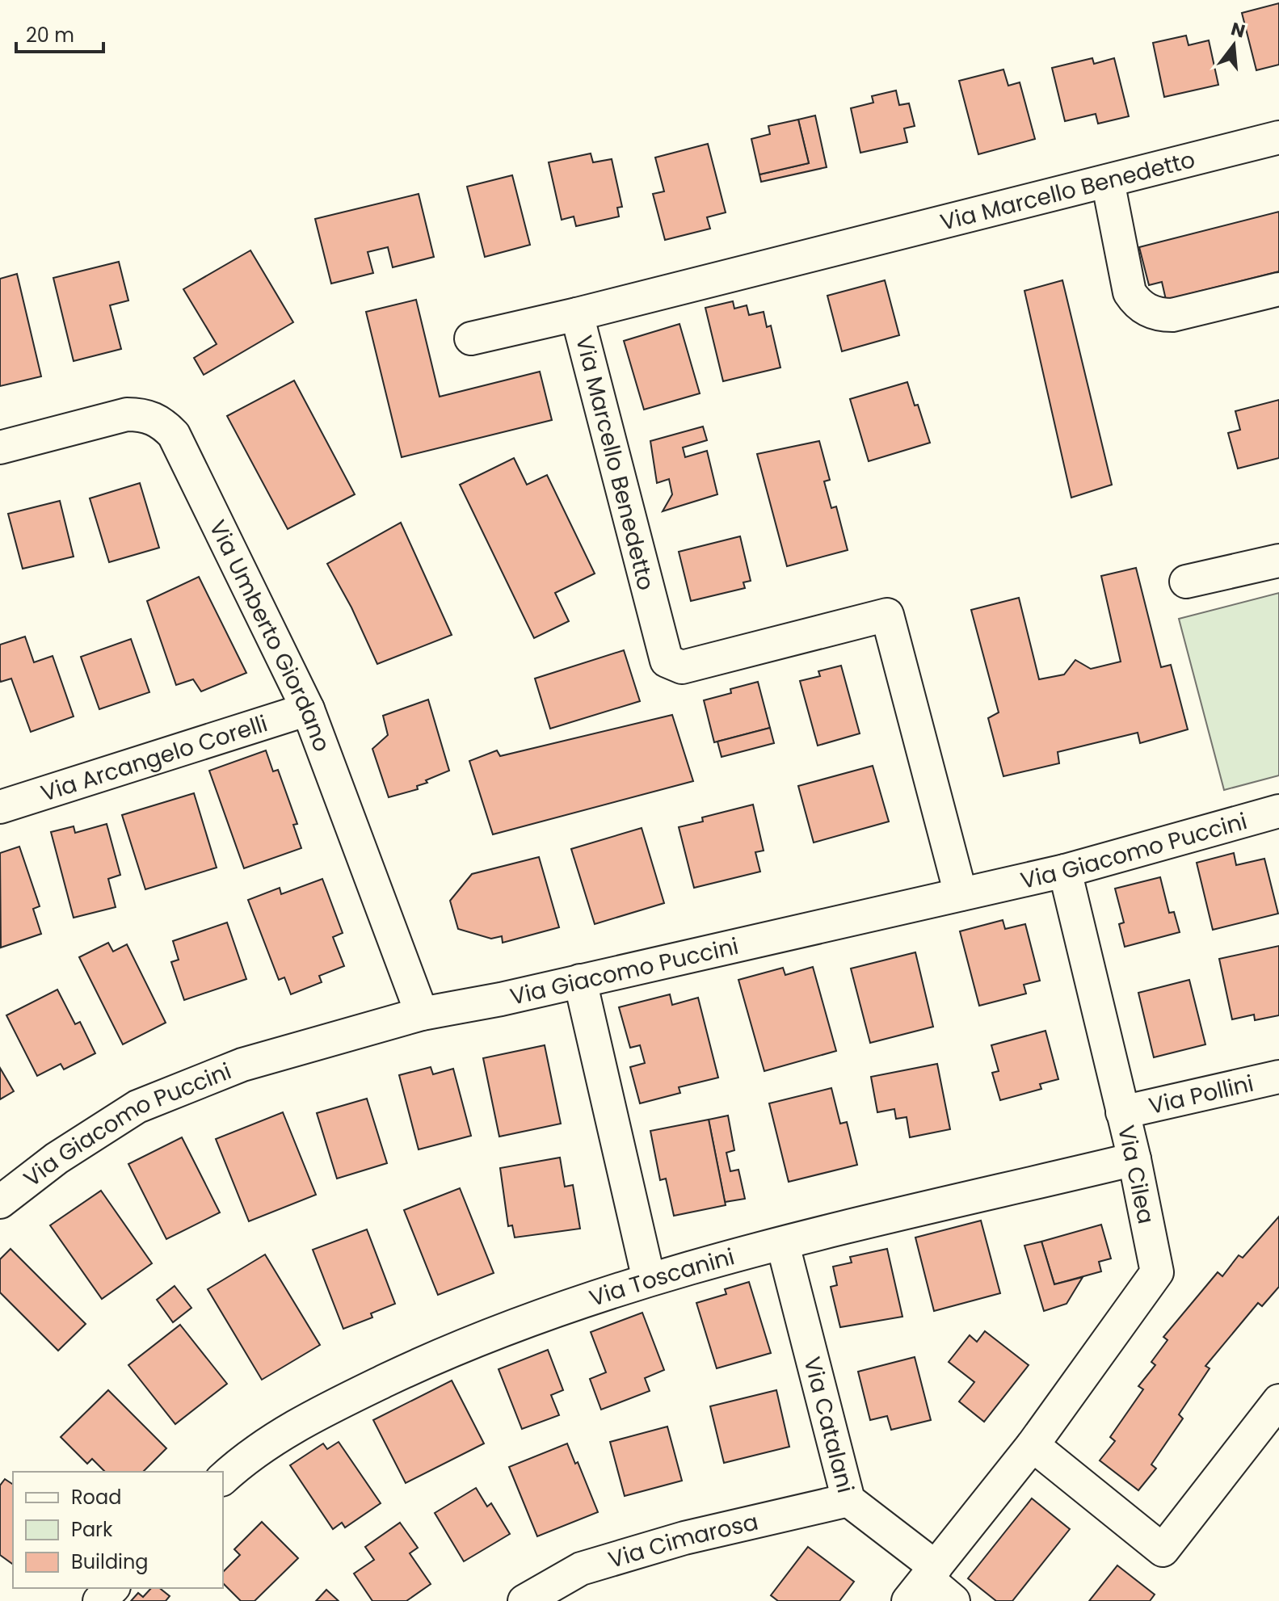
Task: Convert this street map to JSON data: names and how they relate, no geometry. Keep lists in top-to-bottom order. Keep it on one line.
{"streets":{"street":["Via Marcello Benedetto","Via Umberto Giordano","Via Arcangelo Corelli","Via Giacomo Puccini","Via Pollini","Via Cilea","Via Toscanini","Via Catalani","Via Cimarosa"]},"crossings":[["Via Marcello Benedetto","Via Giacomo Puccini"],["Via Umberto Giordano","Via Arcangelo Corelli"],["Via Umberto Giordano","Via Giacomo Puccini"],["Via Giacomo Puccini","Via Cilea"],["Via Pollini","Via Cilea"],["Via Cilea","Via Toscanini"],["Via Cilea","Via Catalani"],["Via Toscanini","Via Catalani"],["Via Catalani","Via Cimarosa"]],"legend":["Road","Park","Building"],"scale_bar":"20 m","north":"top"}
